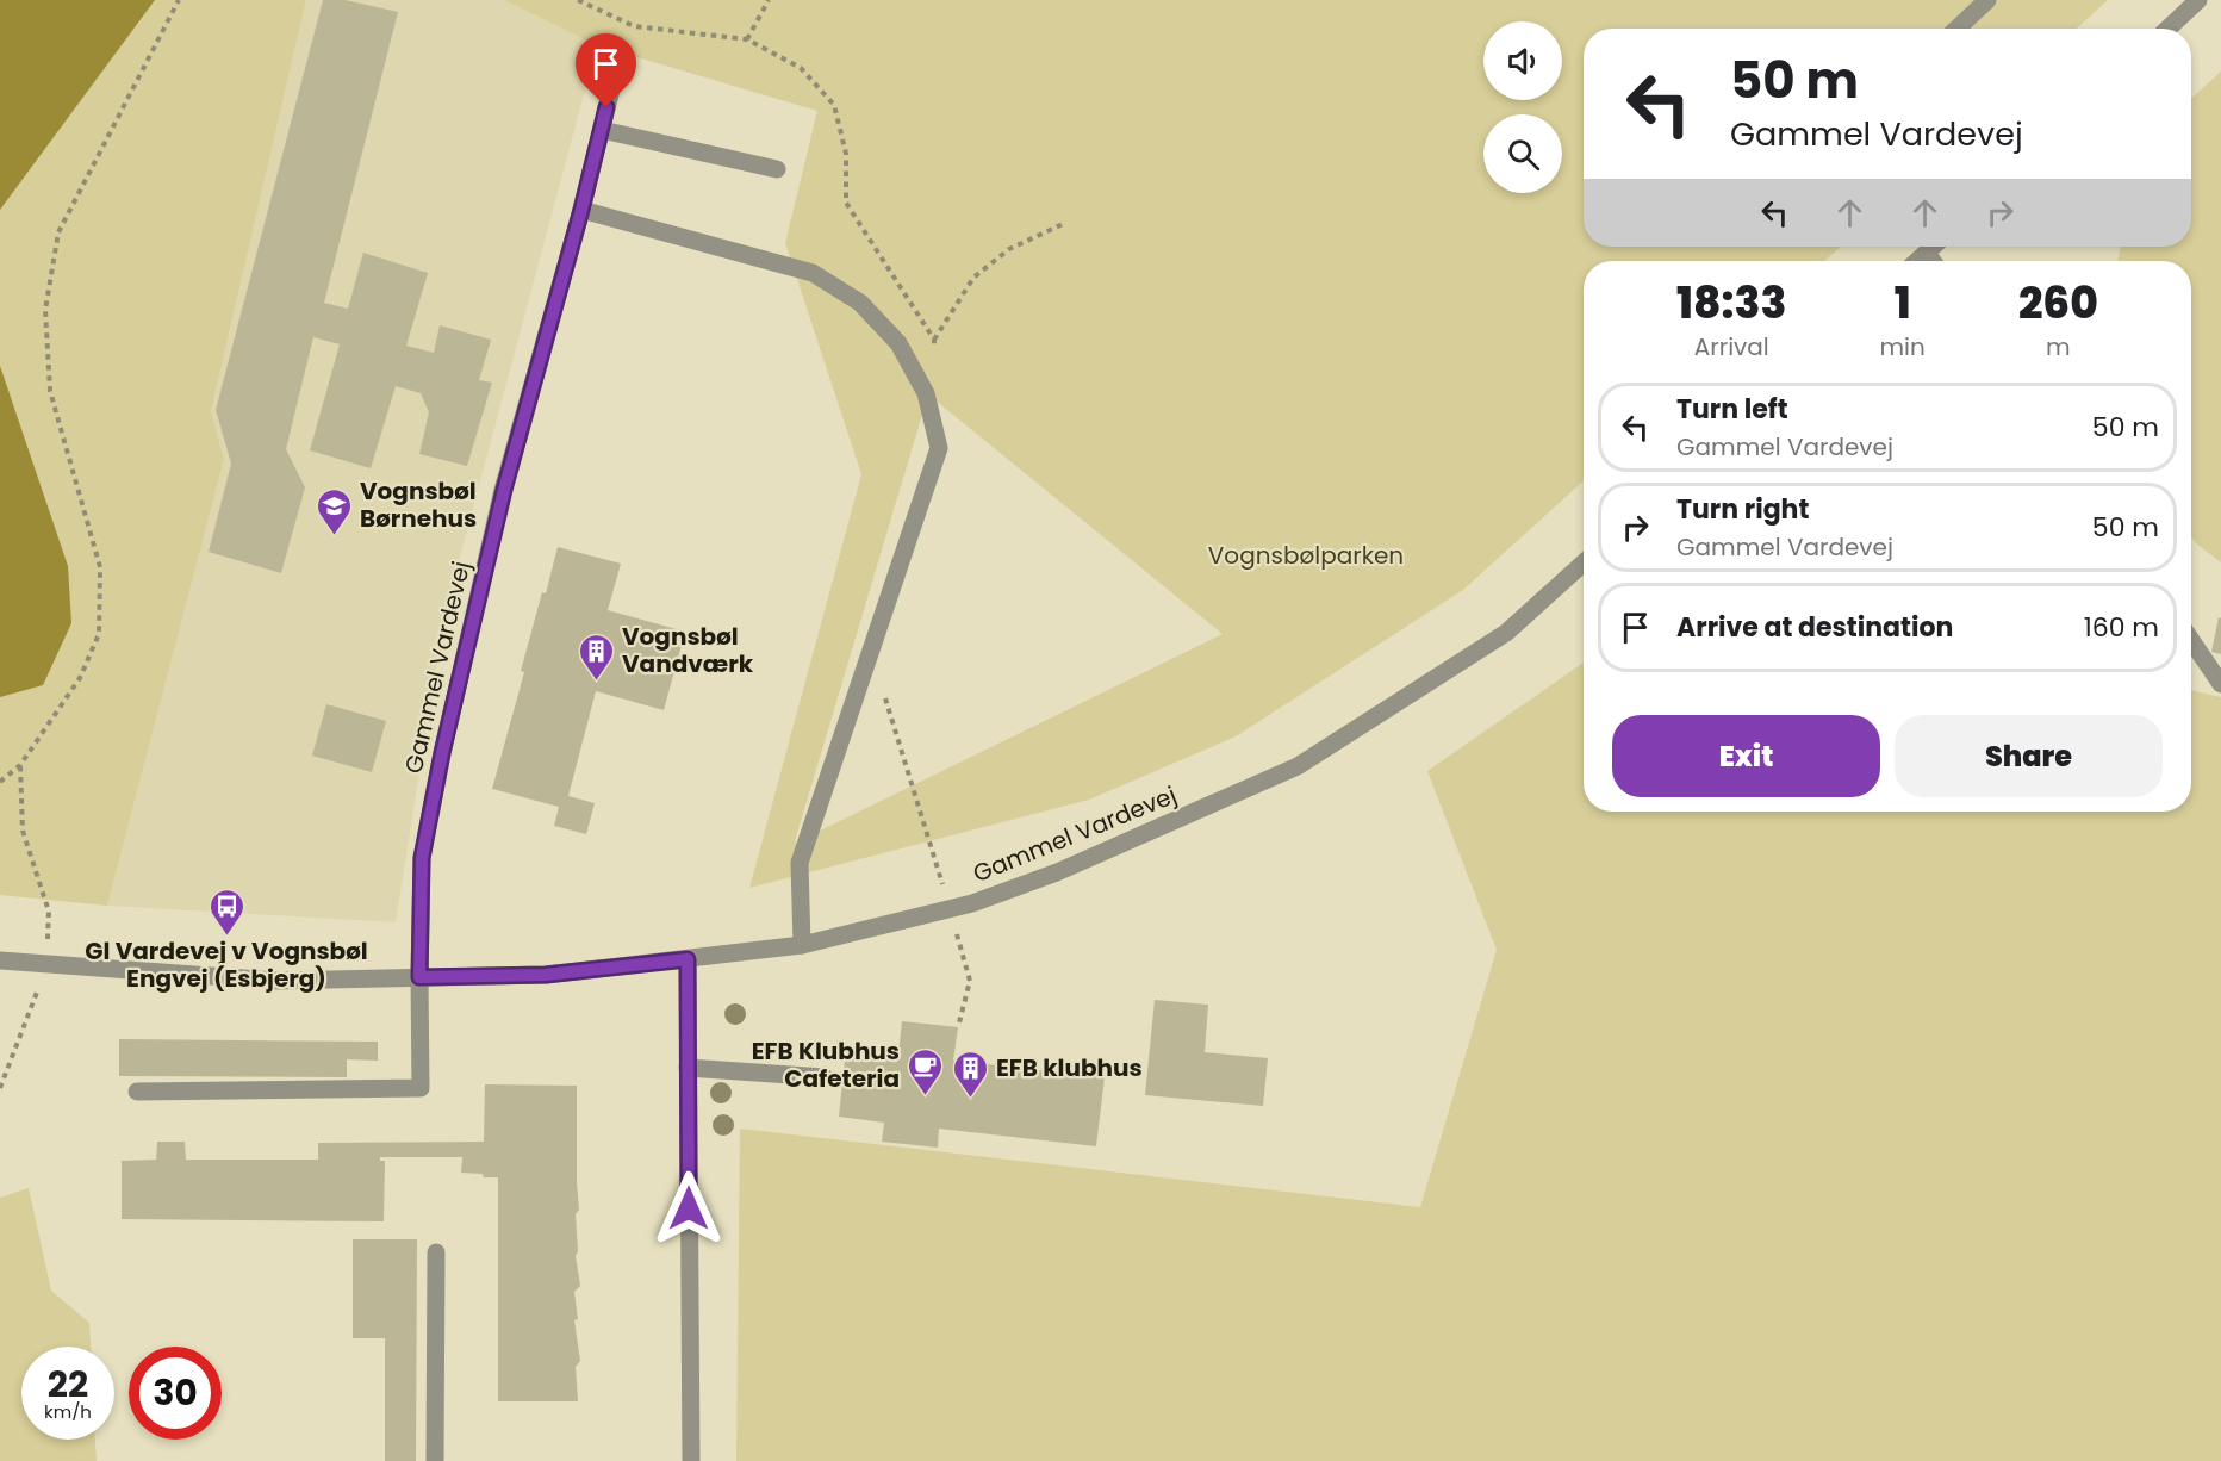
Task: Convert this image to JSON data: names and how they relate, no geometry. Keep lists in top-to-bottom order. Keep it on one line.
{"streets":{"street":["Gammel Vardevej"]},"parks":["Vognsbølparken"],"places":{"school or university":["Vognsbøl Børnehus"],"building":["Vognsbøl Vandværk","EFB klubhus"],"bus stop":["Gl Vardevej v Vognsbøl Engvej (Esbjerg)"],"cafe":["EFB Klubhus Cafeteria"]},"page":{"turn":["50 m","Gammel Vardevej"],"eta":["18:33","Arrival","1","min","260","m"],"list":[{"name":"Turn left","note":"Gammel Vardevej","value":"50 m"},{"name":"Turn right","note":"Gammel Vardevej","value":"50 m"},{"name":"Arrive at destination","value":"160 m"}],"buttons":["Exit","Share"],"speed":"22 km/h","limit":"30"}}
